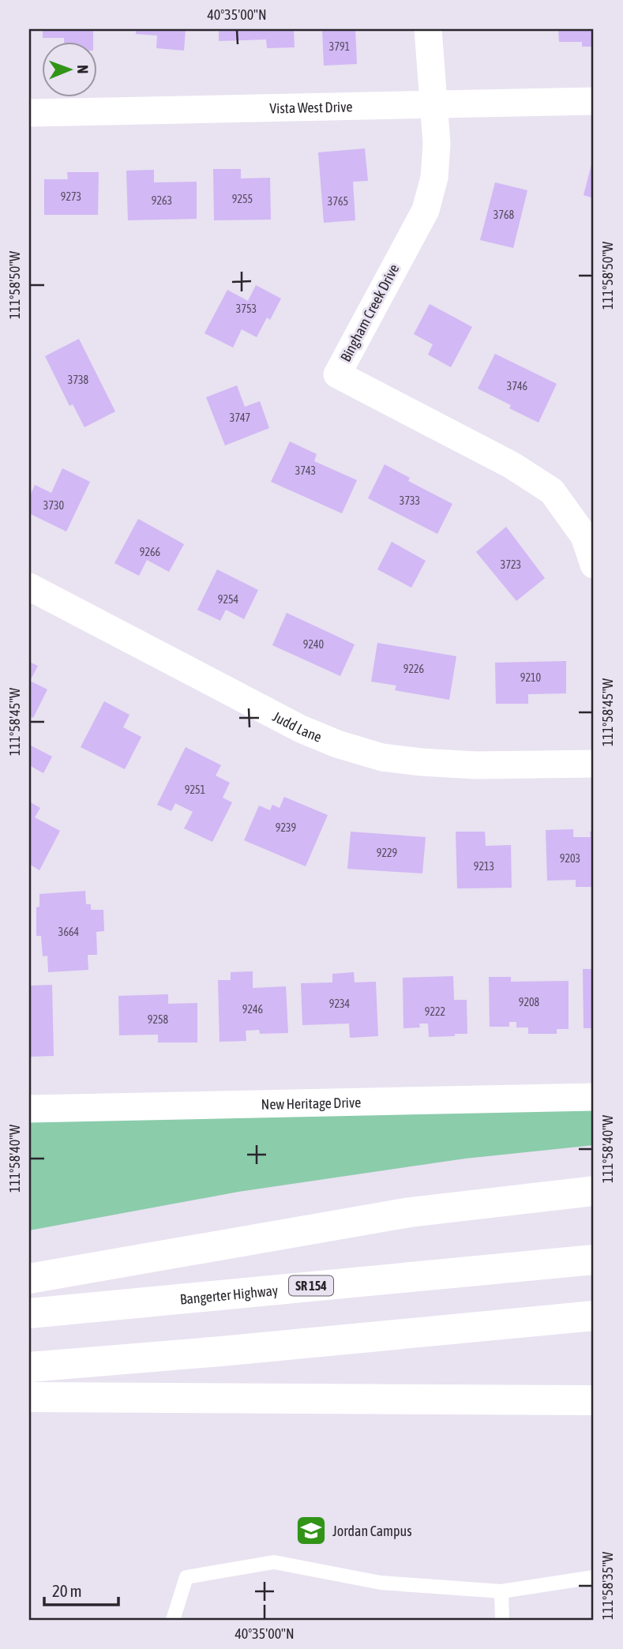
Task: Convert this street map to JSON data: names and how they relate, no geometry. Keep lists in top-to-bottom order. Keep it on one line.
{"streets":{"highway":["SR 154","Bangerter Highway"],"street":["Vista West Drive","Bingham Creek Drive","Judd Lane","New Heritage Drive"]},"crossings":[["Vista West Drive","Bingham Creek Drive"]],"places":{"school or university":["Jordan Campus"]},"house_numbers":["3791","9273","9255","9263","3765","3768","3753","3738","3746","3747","3743","3733","3730","9266","3723","9254","9240","9226","9210","9251","9239","9229","9203","9213","3664","9208","9234","9246","9222","9258"],"scale_bar":"20 m","north":"right","coordinates":["40°35'00\"N","111°58'50\"W","111°58'45\"W","111°58'40\"W","111°58'35\"W"]}
